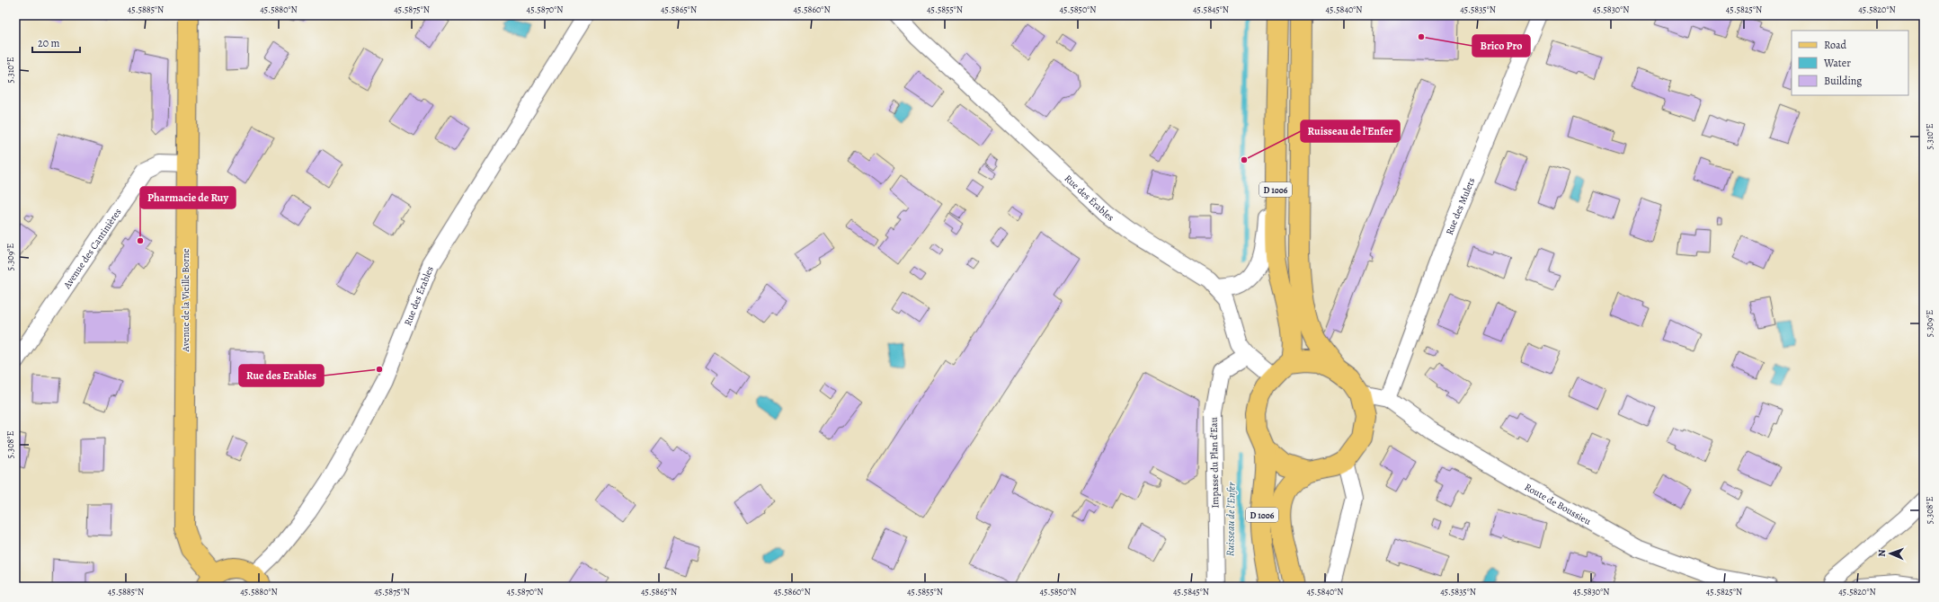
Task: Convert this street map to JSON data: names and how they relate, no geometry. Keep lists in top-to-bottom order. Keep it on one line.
{"streets":{"main road":["D 1006","Avenue de la Vieille Borne"],"street":["Rue des Érables","Rue des Mulets","Avenue des Cantinières","Impasse du Plan d'Eau","Route de Boussieu"]},"crossings":[["D 1006","Rue des Érables"],["D 1006","Route de Boussieu"],["Rue des Érables","Avenue de la Vieille Borne"],["Rue des Érables","Impasse du Plan d'Eau"],["Rue des Érables","Route de Boussieu"],["Rue des Mulets","Route de Boussieu"],["Avenue des Cantinières","Avenue de la Vieille Borne"]],"water":["Ruisseau de l'Enfer"],"places":["Brico Pro","Ruisseau de l'Enfer","Pharmacie de Ruy","Rue des Erables"],"legend":["Road","Water","Building"],"scale_bar":"20 m","north":"left","coordinates":["45.5885°N","45.5880°N","45.5875°N","45.5870°N","45.5865°N","45.5860°N","45.5855°N","45.5850°N","45.5845°N","45.5840°N","45.5835°N","45.5830°N","45.5825°N","45.5820°N","5.310°E","5.309°E","5.308°E"]}
